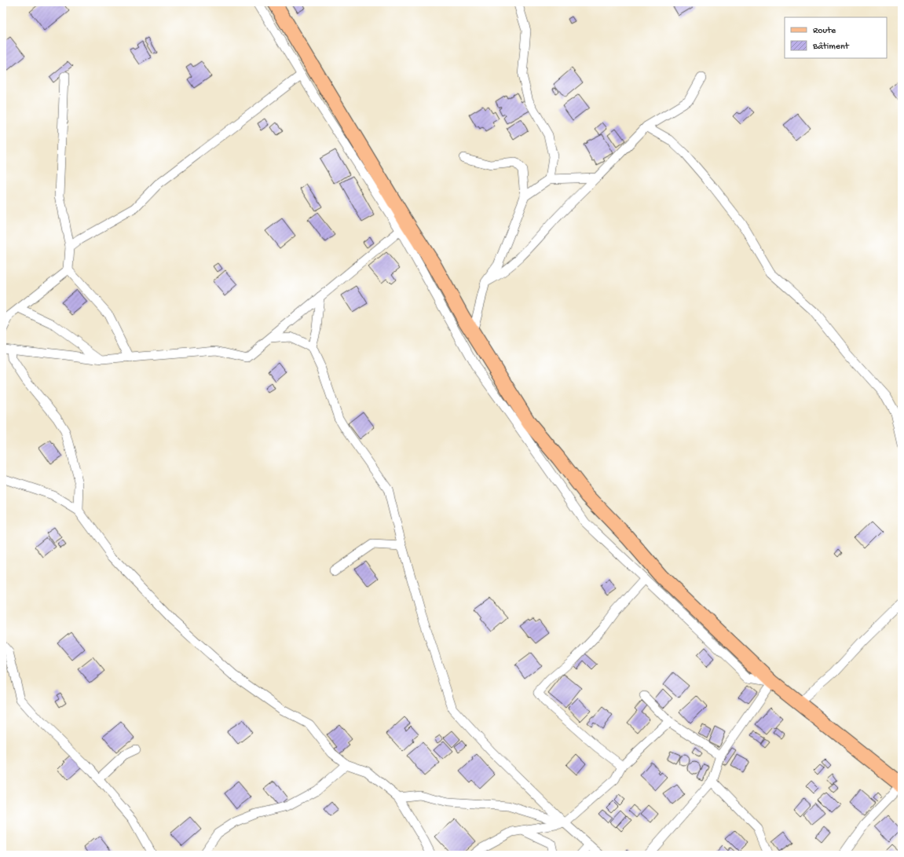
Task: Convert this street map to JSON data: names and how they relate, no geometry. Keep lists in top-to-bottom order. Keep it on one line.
{"legend":["Route","Bâtiment"]}
